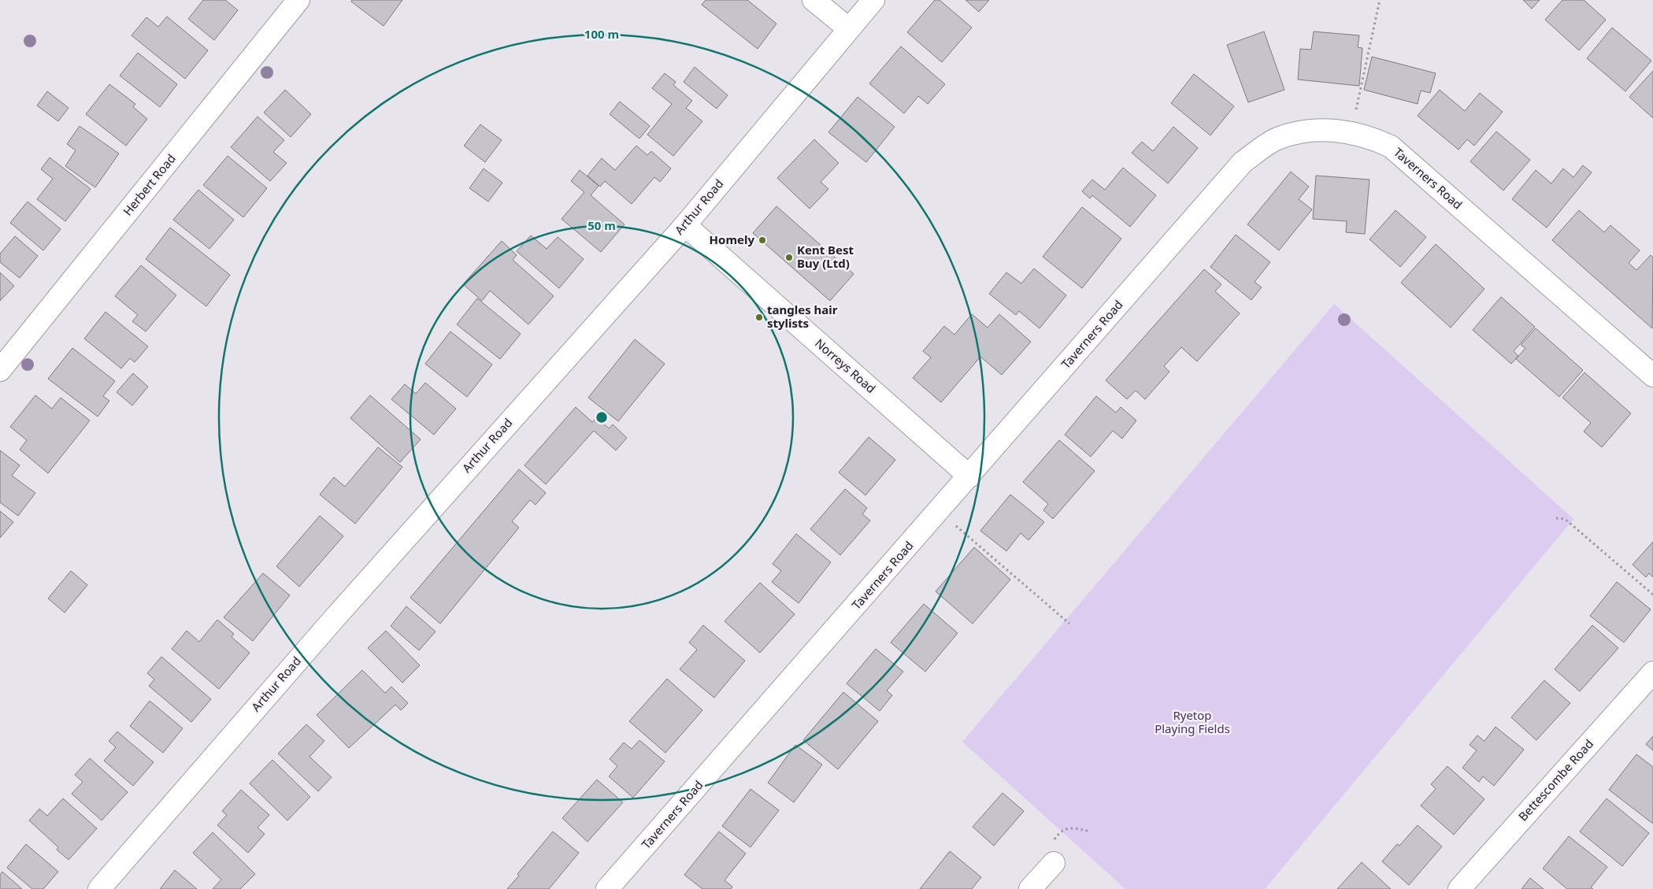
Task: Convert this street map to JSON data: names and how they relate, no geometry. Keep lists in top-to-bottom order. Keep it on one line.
{"streets":{"street":["Taverners Road","Herbert Road","Arthur Road","Norreys Road","Bettescombe Road"]},"crossings":[["Taverners Road","Norreys Road"],["Arthur Road","Norreys Road"]],"parks":["Ryetop Playing Fields"],"places":["Homely","Kent Best Buy (Ltd)","tangles hair stylists"],"rings":["100 m","50 m"]}
